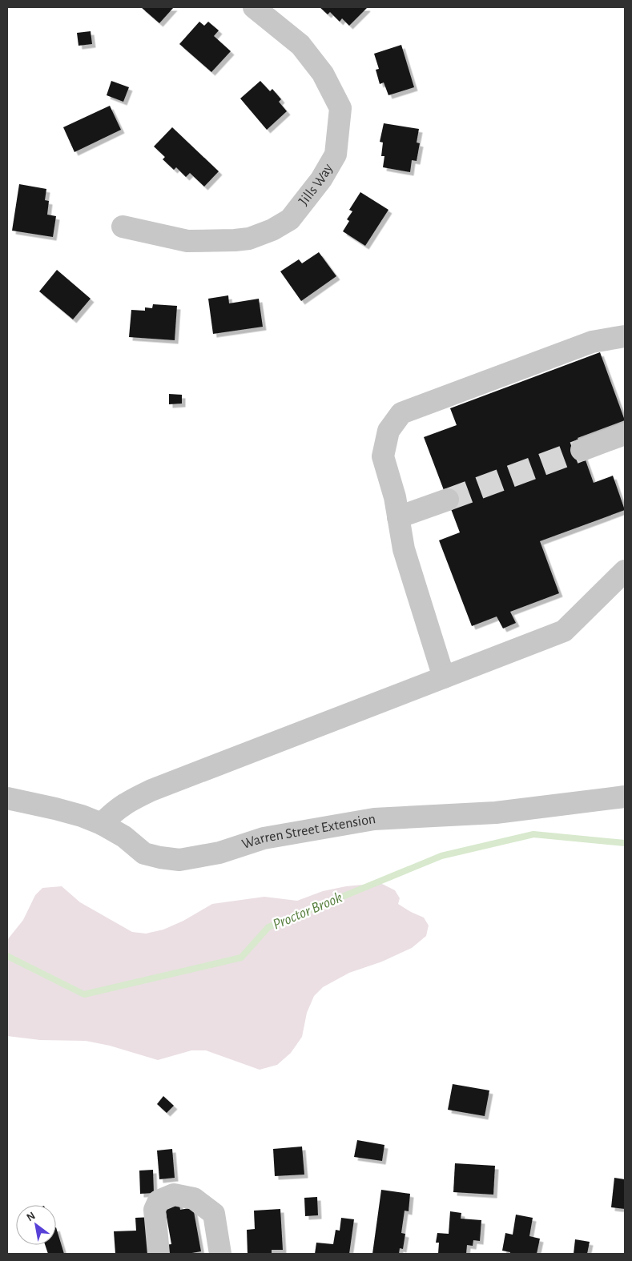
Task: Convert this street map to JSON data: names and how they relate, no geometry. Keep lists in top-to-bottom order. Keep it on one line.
{"streets":{"street":["Jills Way","Warren Street Extension"]},"water":["Proctor Brook"],"north":"top left"}
